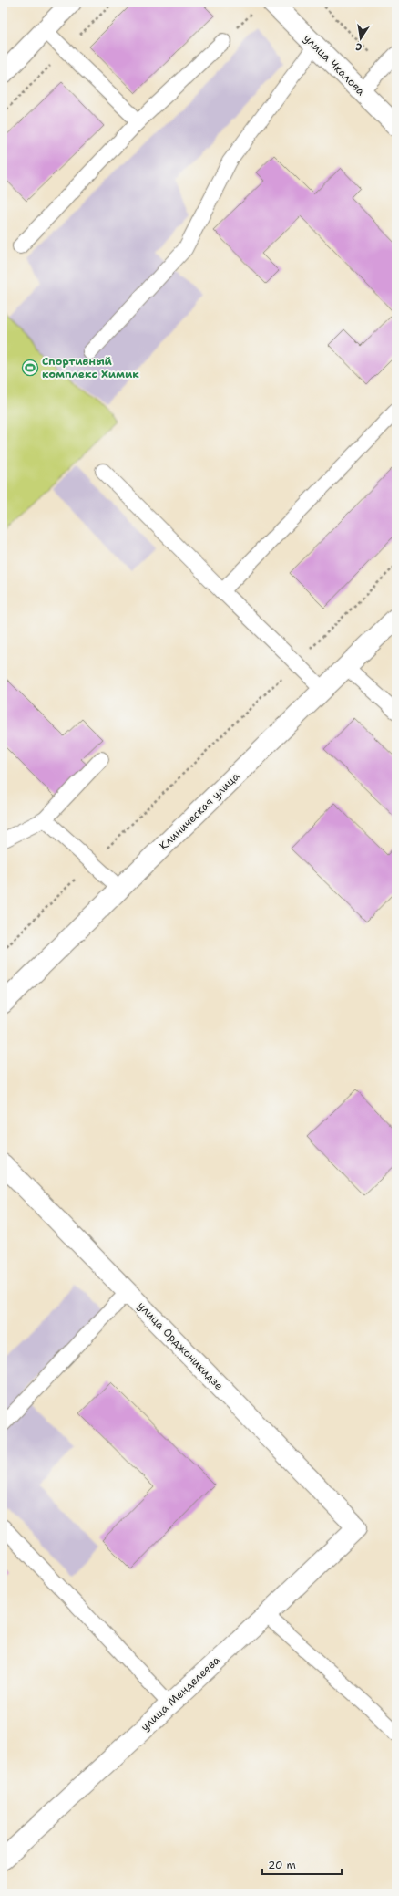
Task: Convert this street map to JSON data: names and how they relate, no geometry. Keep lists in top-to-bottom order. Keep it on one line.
{"streets":{"street":["улица Чкалова","Клиническая улица","улица Орджоникидзе","улица Менделеева"]},"crossings":[["улица Орджоникидзе","улица Менделеева"]],"places":{"sports":["Спортивный комплекс Химик"]},"scale_bar":"20 m","north":"bottom"}
